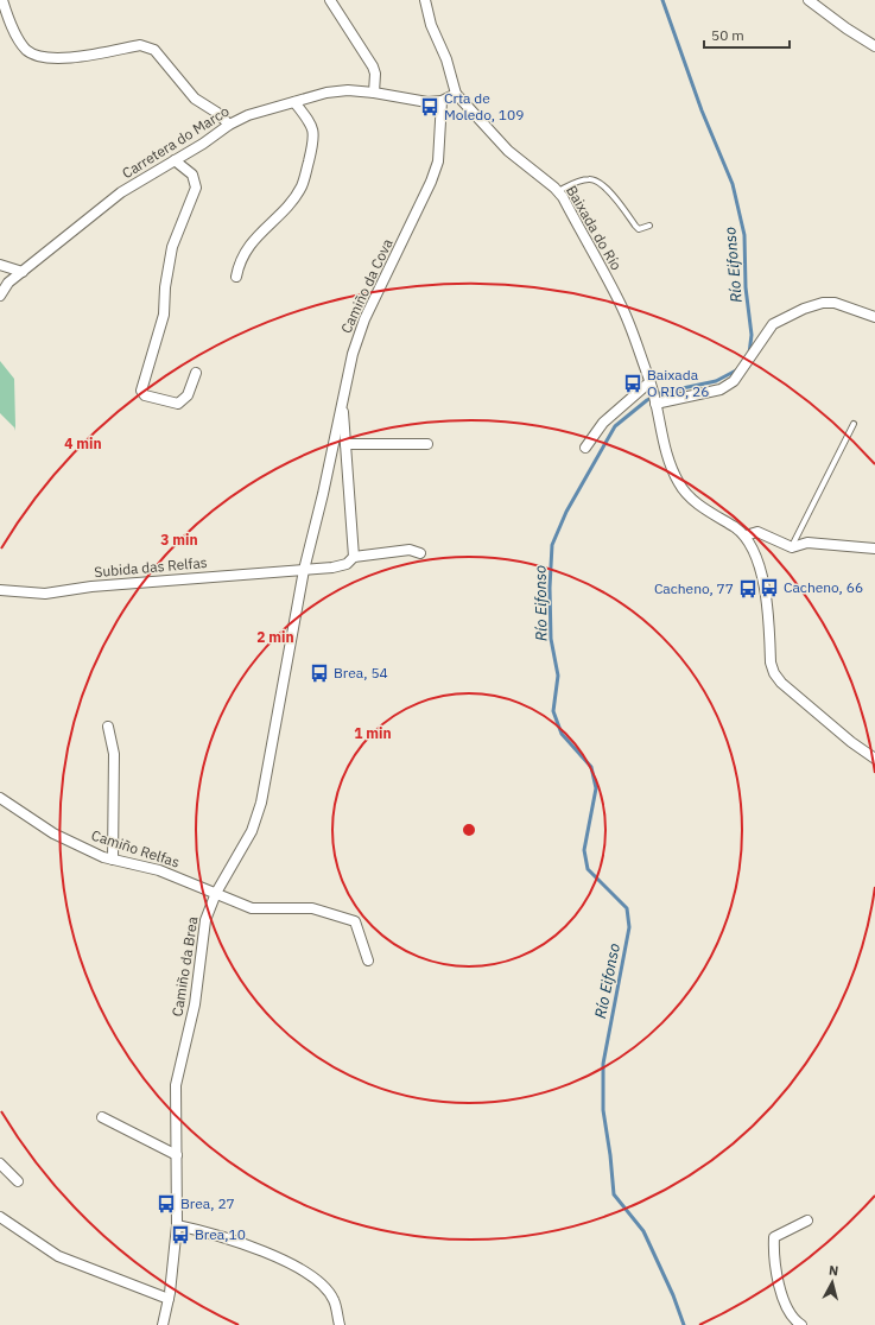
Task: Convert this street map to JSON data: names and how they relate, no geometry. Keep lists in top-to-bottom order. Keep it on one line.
{"streets":{"street":["Carretera do Marco","Baixada do Río","Camiño da Cova","Subida das Relfas","Camiño Relfas","Camiño da Brea"]},"crossings":[["Carretera do Marco","Baixada do Río"],["Carretera do Marco","Camiño da Cova"],["Camiño da Cova","Subida das Relfas"],["Camiño da Cova","Camiño da Brea"],["Subida das Relfas","Camiño da Brea"],["Camiño Relfas","Camiño da Brea"]],"water":["Río Eifonso"],"places":{"bus stop":["Crta de Moledo, 109","Baixada O RIO, 26","Cacheno, 66","Cacheno, 77","Brea, 54","Brea, 27","Brea,10"]},"scale_bar":"50 m","north":"top","rings":["4 min","3 min","2 min","1 min"]}
